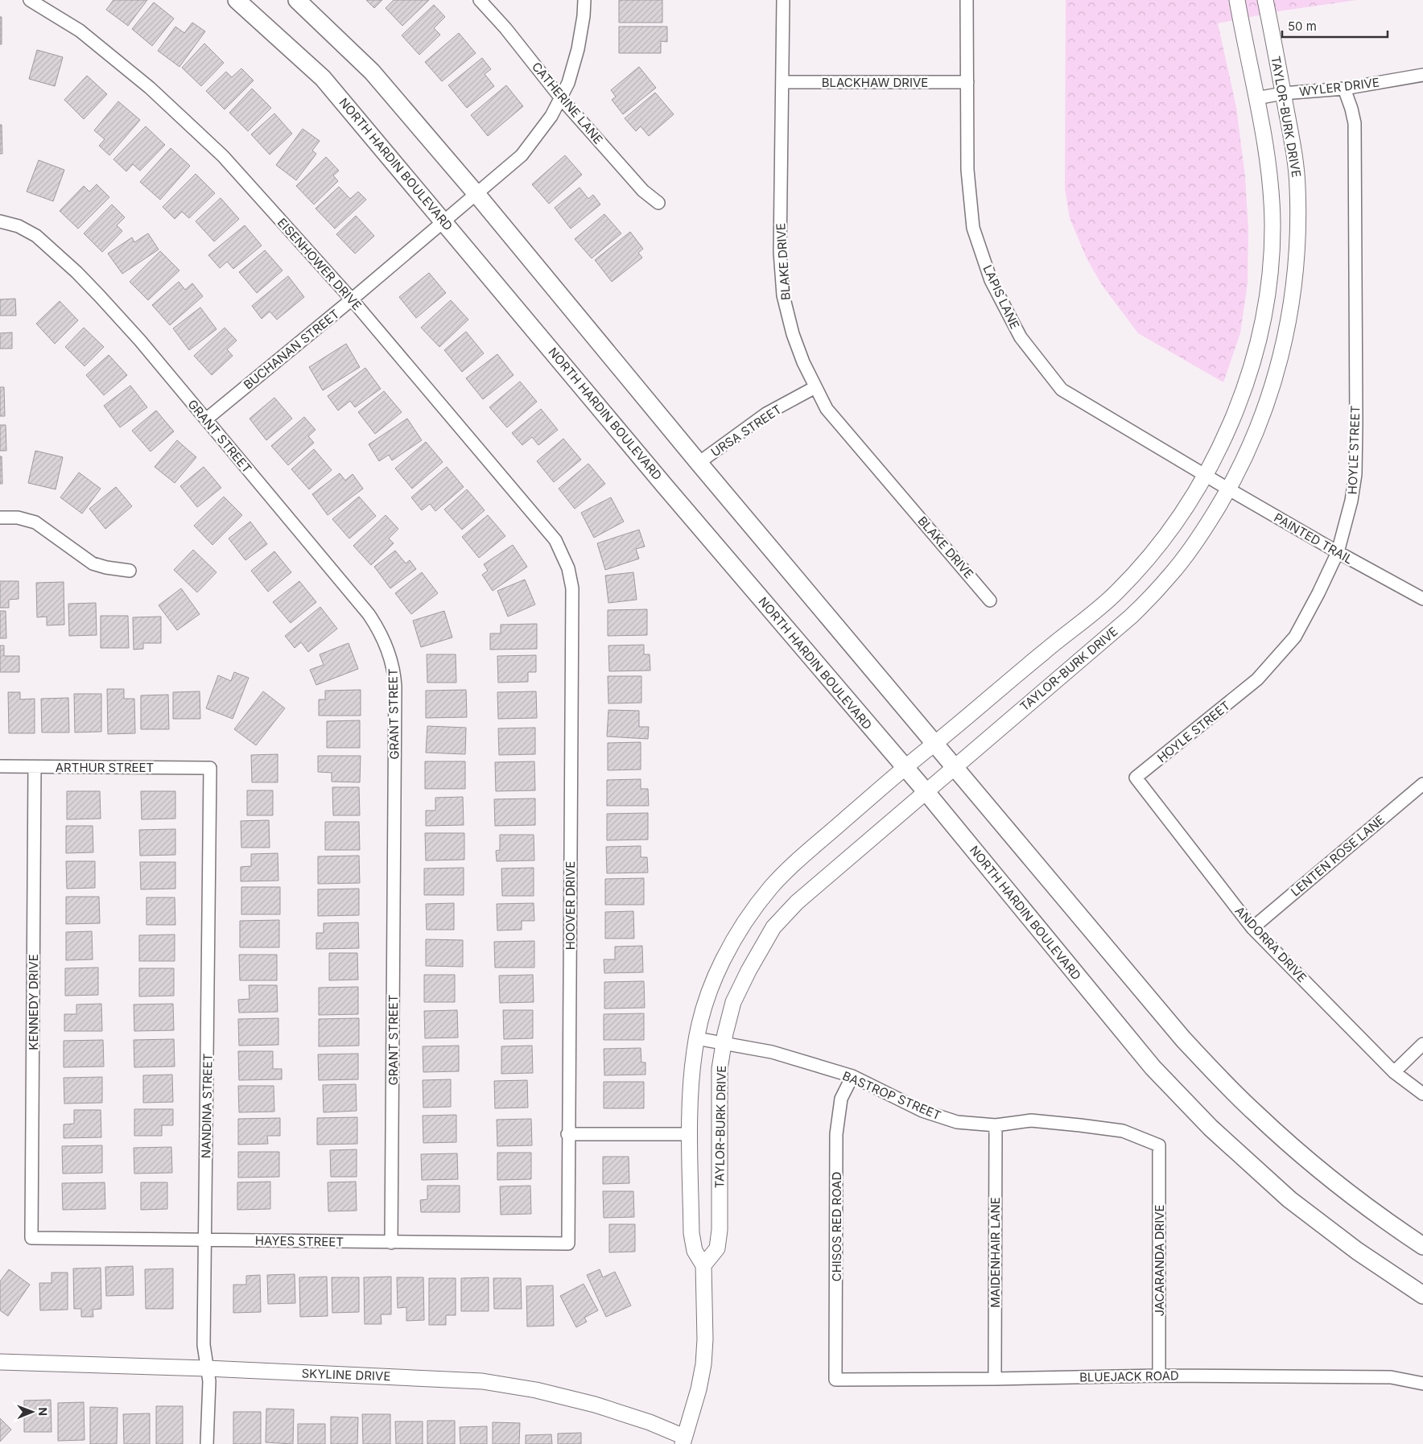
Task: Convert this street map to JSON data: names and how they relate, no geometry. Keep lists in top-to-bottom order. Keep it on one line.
{"streets":{"main road":["NORTH HARDIN BOULEVARD"],"street":["BLACKHAW DRIVE","WYLER DRIVE","CATHERINE LANE","TAYLOR-BURK DRIVE","BLAKE DRIVE","EISENHOWER DRIVE","LAPIS LANE","BUCHANAN STREET","URSA STREET","GRANT STREET","HOYLE STREET","PAINTED TRAIL","ARTHUR STREET","LENTEN ROSE LANE","HOOVER DRIVE","ANDORRA DRIVE","KENNEDY DRIVE","BASTROP STREET","NANDINA STREET","CHISOS RED ROAD","HAYES STREET","MAIDENHAIR LANE","JACARANDA DRIVE","SKYLINE DRIVE","BLUEJACK ROAD"]},"crossings":[["BLACKHAW DRIVE","BLAKE DRIVE"],["BLACKHAW DRIVE","LAPIS LANE"],["WYLER DRIVE","TAYLOR-BURK DRIVE"],["WYLER DRIVE","HOYLE STREET"],["CATHERINE LANE","BUCHANAN STREET"],["TAYLOR-BURK DRIVE","NORTH HARDIN BOULEVARD"],["TAYLOR-BURK DRIVE","PAINTED TRAIL"],["TAYLOR-BURK DRIVE","BASTROP STREET"],["NORTH HARDIN BOULEVARD","BUCHANAN STREET"],["BLAKE DRIVE","URSA STREET"],["EISENHOWER DRIVE","BUCHANAN STREET"],["EISENHOWER DRIVE","HOOVER DRIVE"],["LAPIS LANE","PAINTED TRAIL"],["BUCHANAN STREET","GRANT STREET"],["GRANT STREET","HAYES STREET"],["HOYLE STREET","PAINTED TRAIL"],["HOYLE STREET","ANDORRA DRIVE"],["ARTHUR STREET","KENNEDY DRIVE"],["ARTHUR STREET","NANDINA STREET"],["LENTEN ROSE LANE","ANDORRA DRIVE"],["HOOVER DRIVE","HAYES STREET"],["KENNEDY DRIVE","HAYES STREET"],["BASTROP STREET","CHISOS RED ROAD"],["BASTROP STREET","MAIDENHAIR LANE"],["BASTROP STREET","JACARANDA DRIVE"],["NANDINA STREET","HAYES STREET"],["NANDINA STREET","SKYLINE DRIVE"],["CHISOS RED ROAD","BLUEJACK ROAD"],["MAIDENHAIR LANE","BLUEJACK ROAD"],["JACARANDA DRIVE","BLUEJACK ROAD"]],"scale_bar":"50 m","north":"right"}
